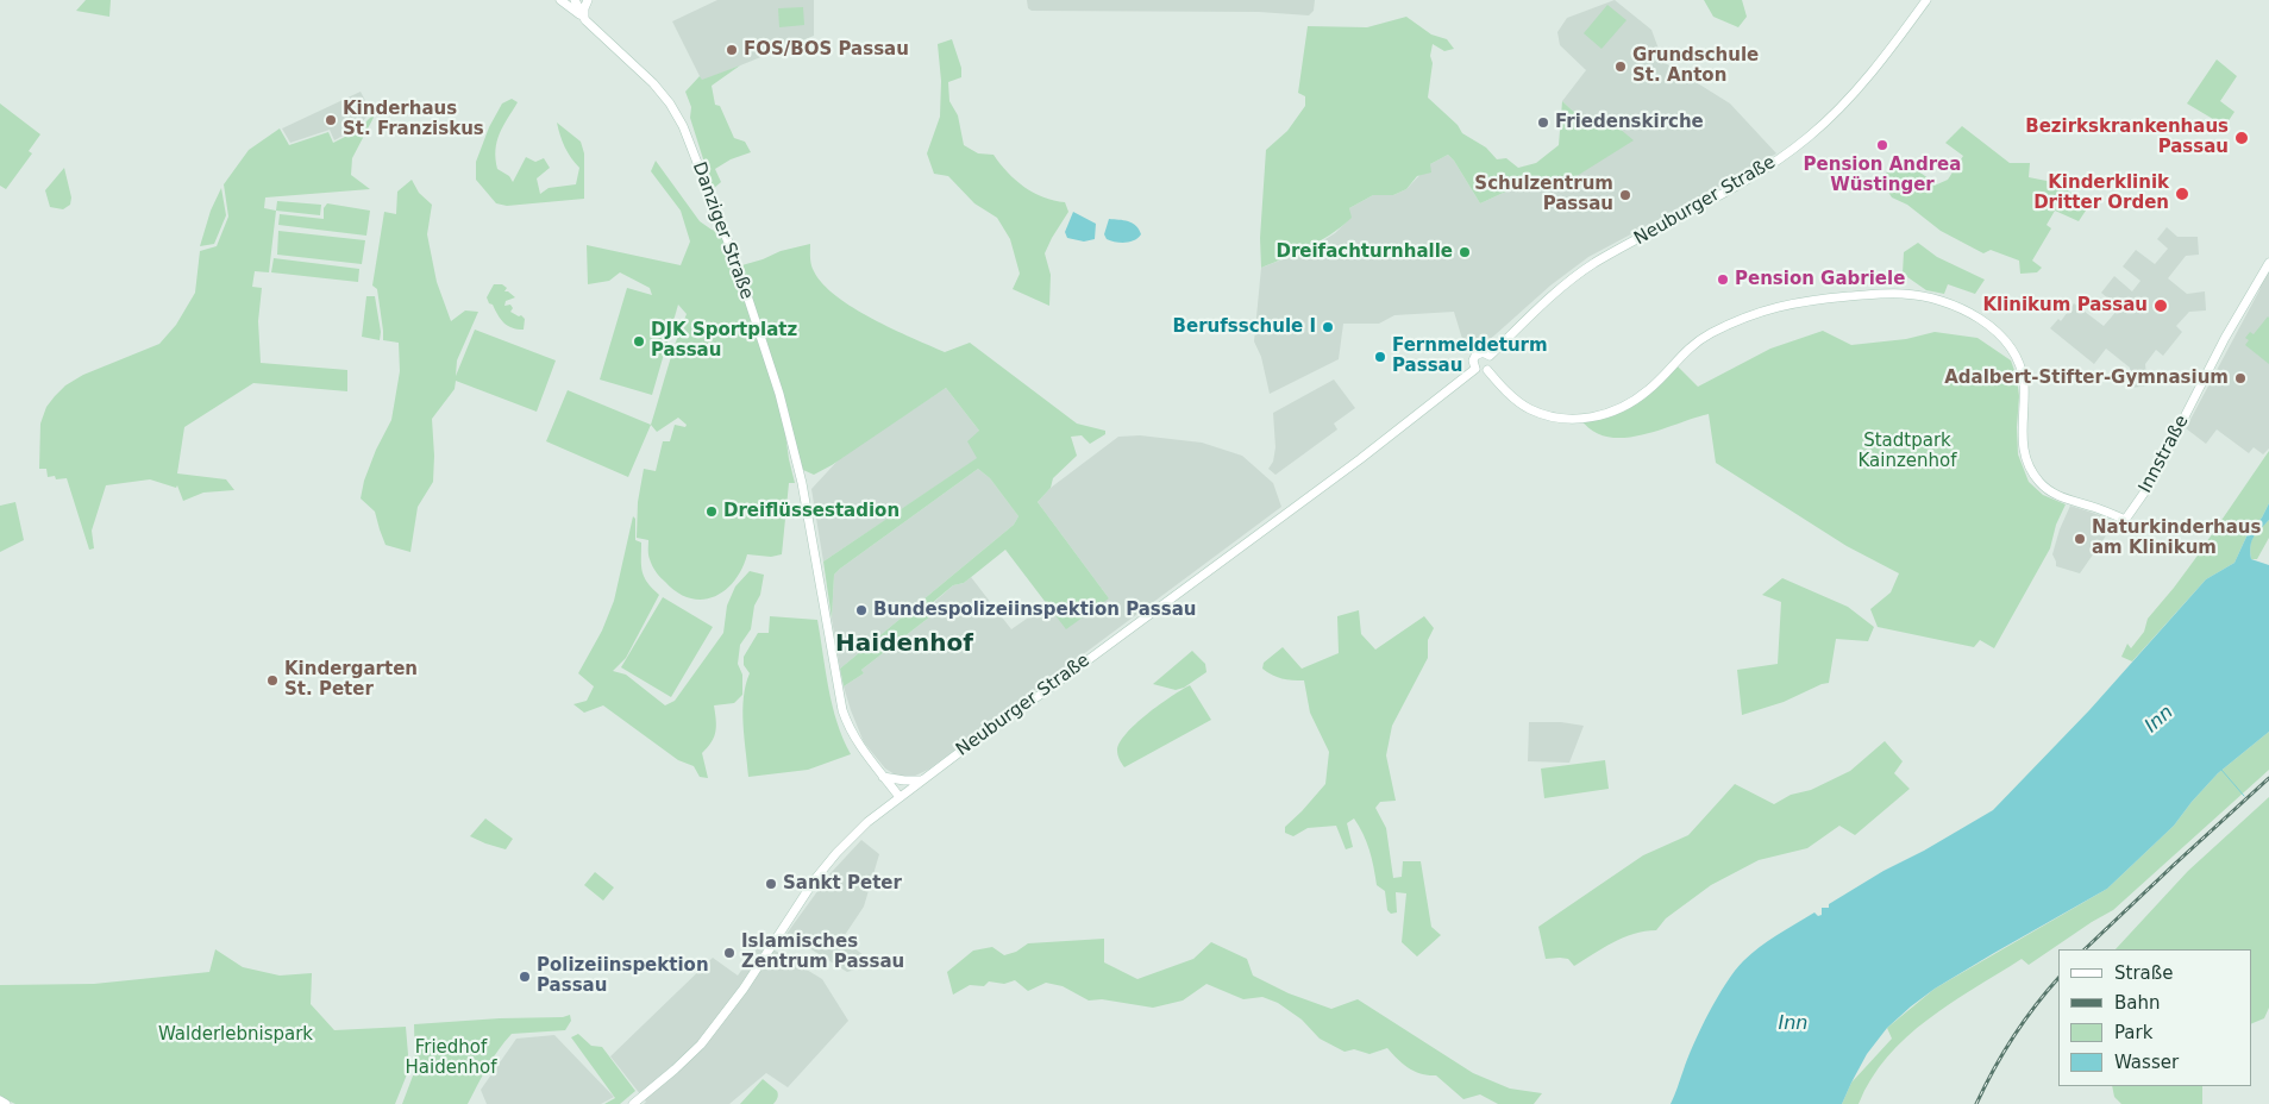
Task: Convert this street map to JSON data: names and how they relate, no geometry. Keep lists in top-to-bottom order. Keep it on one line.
{"streets":{"street":["Neuburger Straße","Danziger Straße","Innstraße"]},"crossings":[["Neuburger Straße","Danziger Straße"],["Neuburger Straße","Innstraße"]],"districts":["Haidenhof"],"water":["Inn"],"parks":["Stadtpark Kainzenhof","Walderlebnispark","Friedhof Haidenhof"],"places":["FOS/BOS Passau","Grundschule St. Anton","Kinderhaus St. Franziskus","Friedenskirche","Bezirkskrankenhaus Passau","Pension Andrea Wüstinger","Kinderklinik Dritter Orden","Schulzentrum Passau","Dreifachturnhalle","Pension Gabriele","Klinikum Passau","Berufsschule I","DJK Sportplatz Passau","Fernmeldeturm Passau","Adalbert-Stifter-Gymnasium","Dreiflüssestadion","Naturkinderhaus am Klinikum","Bundespolizeiinspektion Passau","Kindergarten St. Peter","Sankt Peter","Islamisches Zentrum Passau","Polizeiinspektion Passau"],"legend":["Straße","Bahn","Park","Wasser"]}
